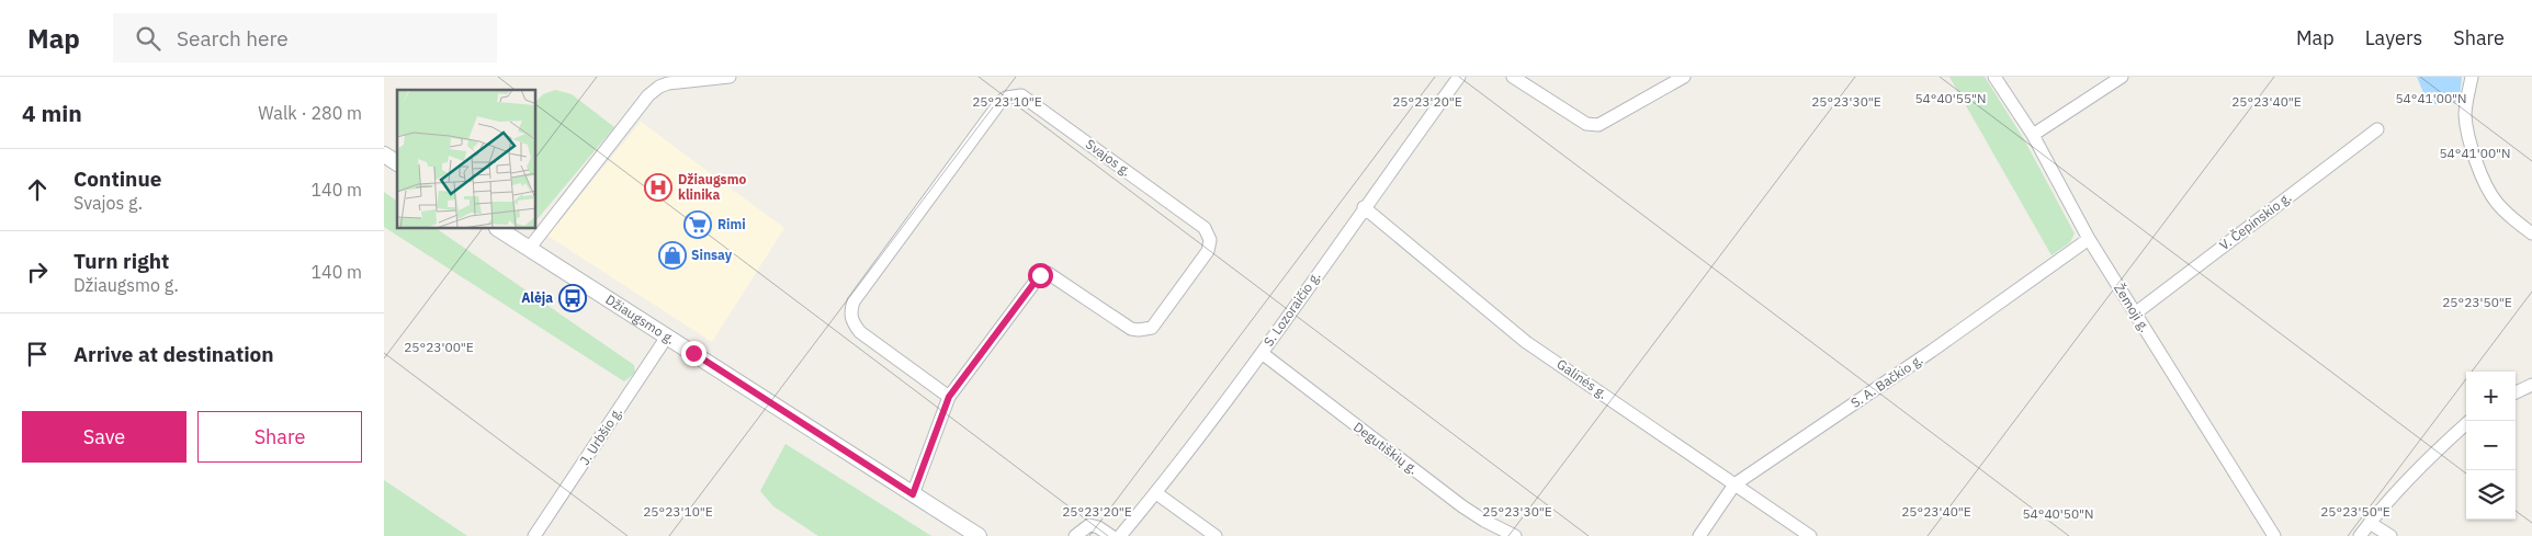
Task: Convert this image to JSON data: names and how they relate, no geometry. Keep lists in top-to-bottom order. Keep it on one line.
{"streets":{"street":["Svajos g.","V. Čepinskio g.","Žemoji g.","S. Lozoraičio g.","Džiaugsmo g.","Galinės g.","S. A. Bačkio g.","J. Urbšio g.","Degutiškių g."]},"crossings":[["Svajos g.","Džiaugsmo g."],["V. Čepinskio g.","Žemoji g."],["Žemoji g.","S. A. Bačkio g."],["S. Lozoraičio g.","Galinės g."],["S. Lozoraičio g.","Degutiškių g."],["Džiaugsmo g.","J. Urbšio g."],["Galinės g.","S. A. Bačkio g."]],"places":{"hospital":["Džiaugsmo klinika"],"supermarket":["Rimi"],"shop":["Sinsay"],"bus stop":["Alėja"]},"page":{"header":"Map","search":"Search here","nav":["Map","Layers","Share"],"heading":["4 min","Walk · 280 m"],"list":[["Continue","Svajos g.","140 m"],["Turn right","Džiaugsmo g.","140 m"],"Arrive at destination"],"map_buttons":["+","−"],"buttons":["Save","Share"]},"coordinates":["54°40'55\"N","54°41'00\"N","25°23'10\"E","25°23'20\"E","25°23'30\"E","25°23'40\"E","25°23'50\"E","25°23'00\"E","54°40'50\"N"]}
